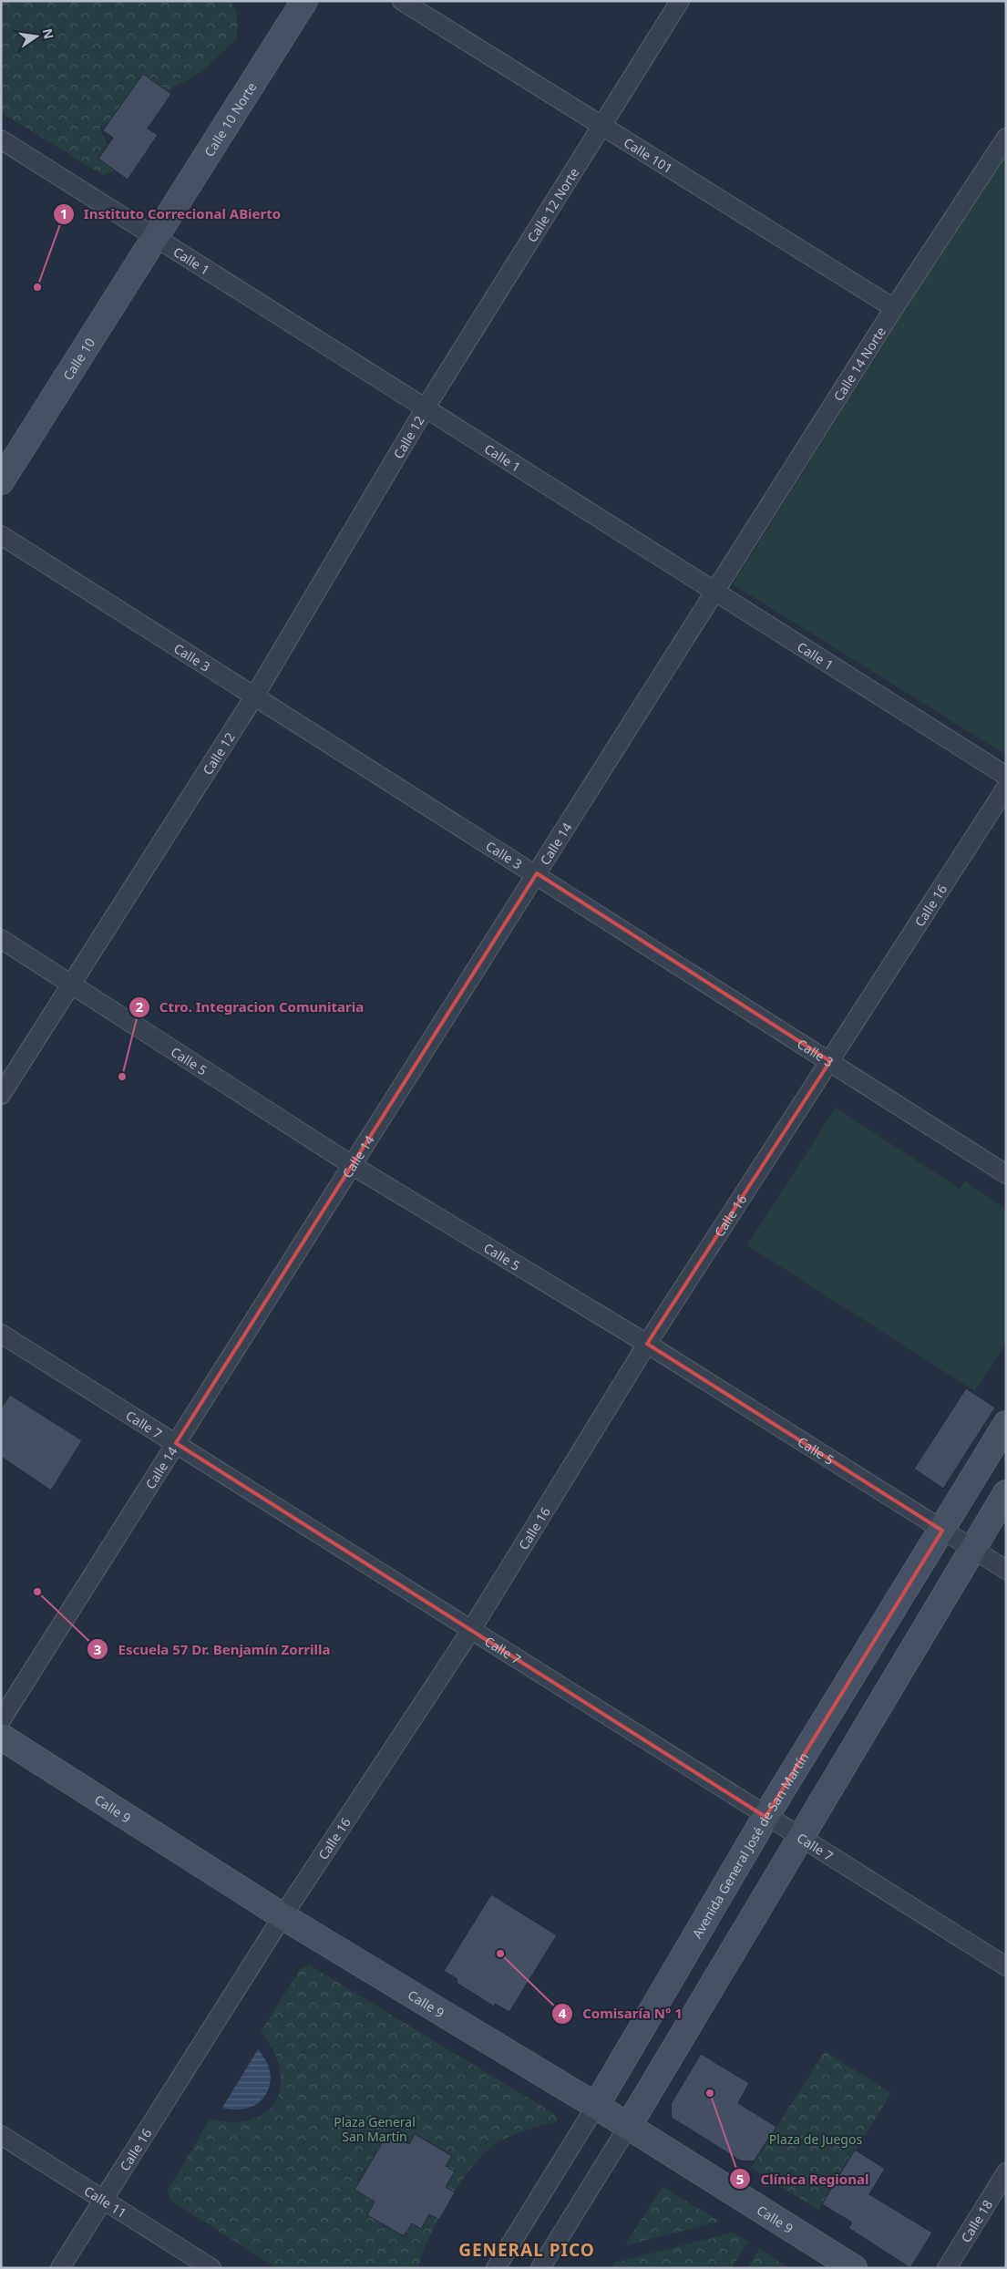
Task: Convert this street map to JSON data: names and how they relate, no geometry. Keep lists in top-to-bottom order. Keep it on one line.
{"streets":{"main road":["Calle 10 Norte","Calle 10","Calle 9","Avenida General José de San Martín"],"street":["Calle 101","Calle 12 Norte","Calle 1","Calle 14 Norte","Calle 12","Calle 3","Calle 14","Calle 16","Calle 5","Calle 7","Calle 11","Calle 18"]},"crossings":[["Calle 10 Norte","Calle 1"],["Calle 10 Norte","Calle 10"],["Calle 101","Calle 12 Norte"],["Calle 101","Calle 14 Norte"],["Calle 12 Norte","Calle 1"],["Calle 12 Norte","Calle 12"],["Calle 1","Calle 10"],["Calle 1","Calle 14 Norte"],["Calle 1","Calle 12"],["Calle 1","Calle 14"],["Calle 14 Norte","Calle 14"],["Calle 12","Calle 3"],["Calle 12","Calle 5"],["Calle 3","Calle 14"],["Calle 3","Calle 16"],["Calle 14","Calle 5"],["Calle 14","Calle 7"],["Calle 16","Calle 5"],["Calle 16","Calle 7"],["Calle 16","Calle 9"],["Calle 16","Calle 11"],["Calle 5","Avenida General José de San Martín"],["Calle 7","Avenida General José de San Martín"],["Calle 9","Avenida General José de San Martín"]],"districts":["GENERAL PICO"],"parks":["Plaza General San Martín","Plaza de Juegos"],"places":["Instituto Correcional ABierto","Ctro. Integracion Comunitaria","Escuela 57 Dr. Benjamín Zorrilla","Comisaría N° 1","Clínica Regional"],"north":"right"}
